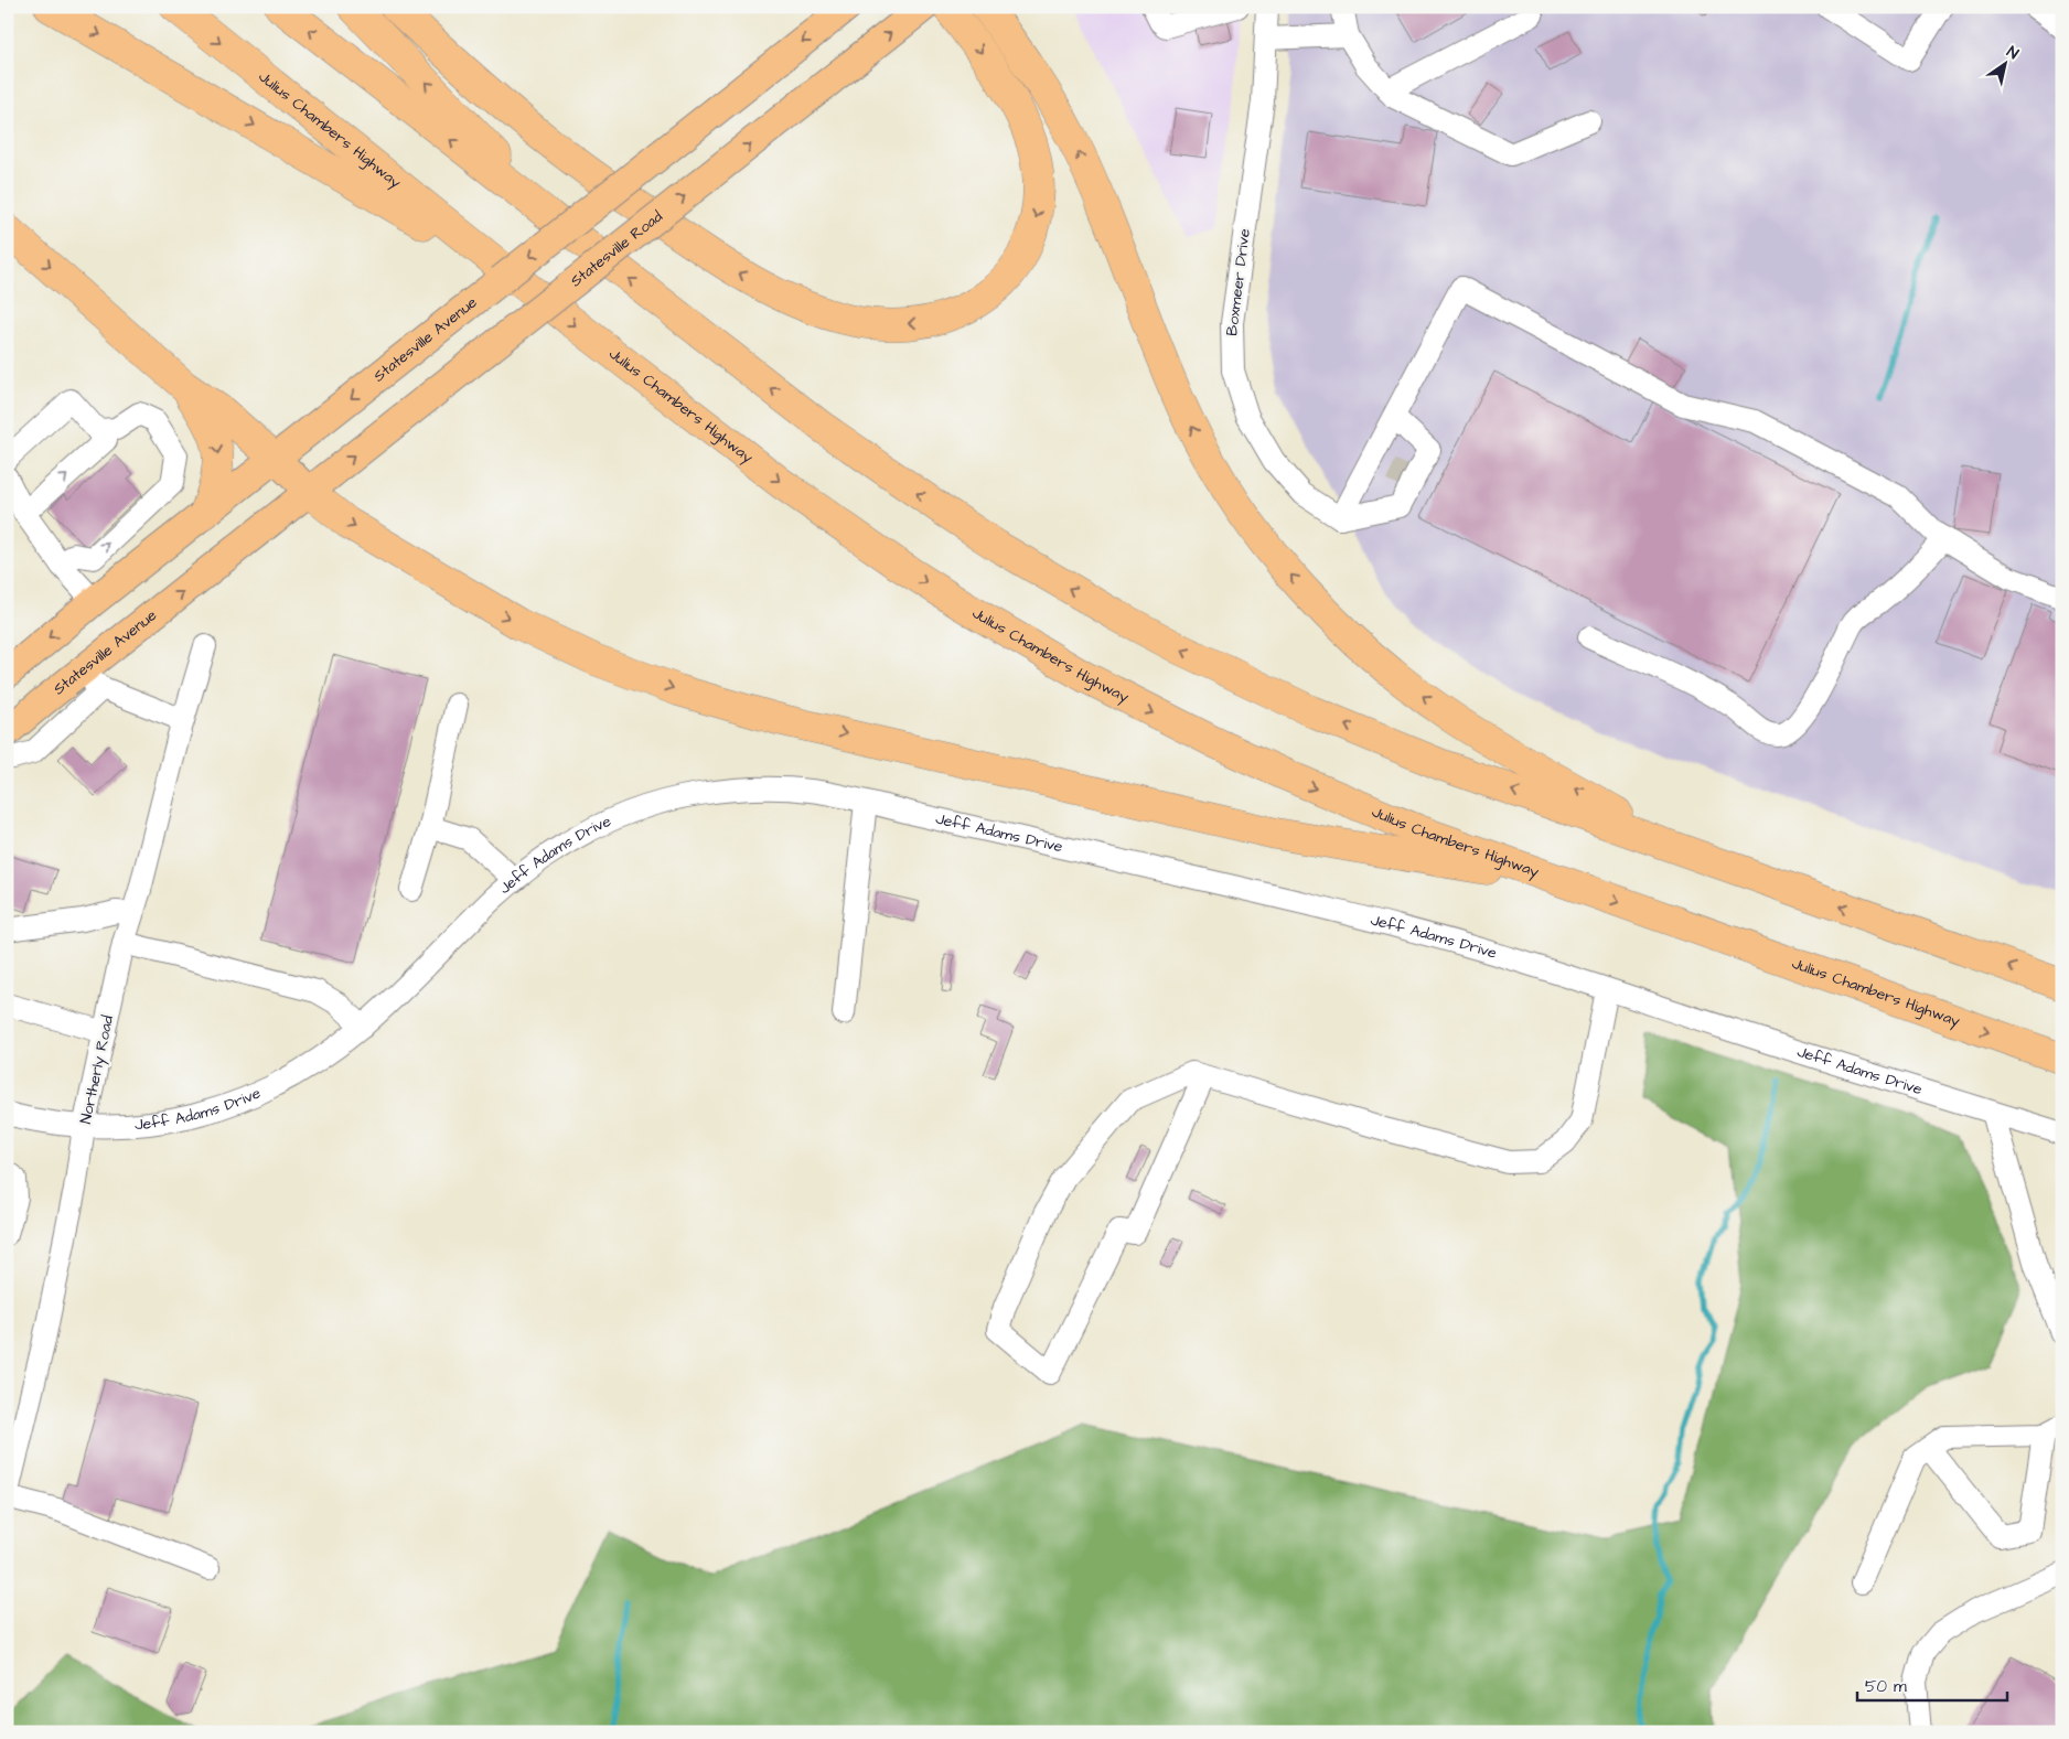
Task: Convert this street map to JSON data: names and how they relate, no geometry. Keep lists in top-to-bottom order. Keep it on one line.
{"streets":{"highway":["Julius Chambers Highway"],"main road":["Statesville Road","Statesville Avenue"],"street":["Boxmeer Drive","Jeff Adams Drive","Northerly Road"]},"crossings":[["Statesville Road","Statesville Avenue"],["Jeff Adams Drive","Northerly Road"]],"one_way":["Statesville Road"],"scale_bar":"50 m","north":"top right"}
